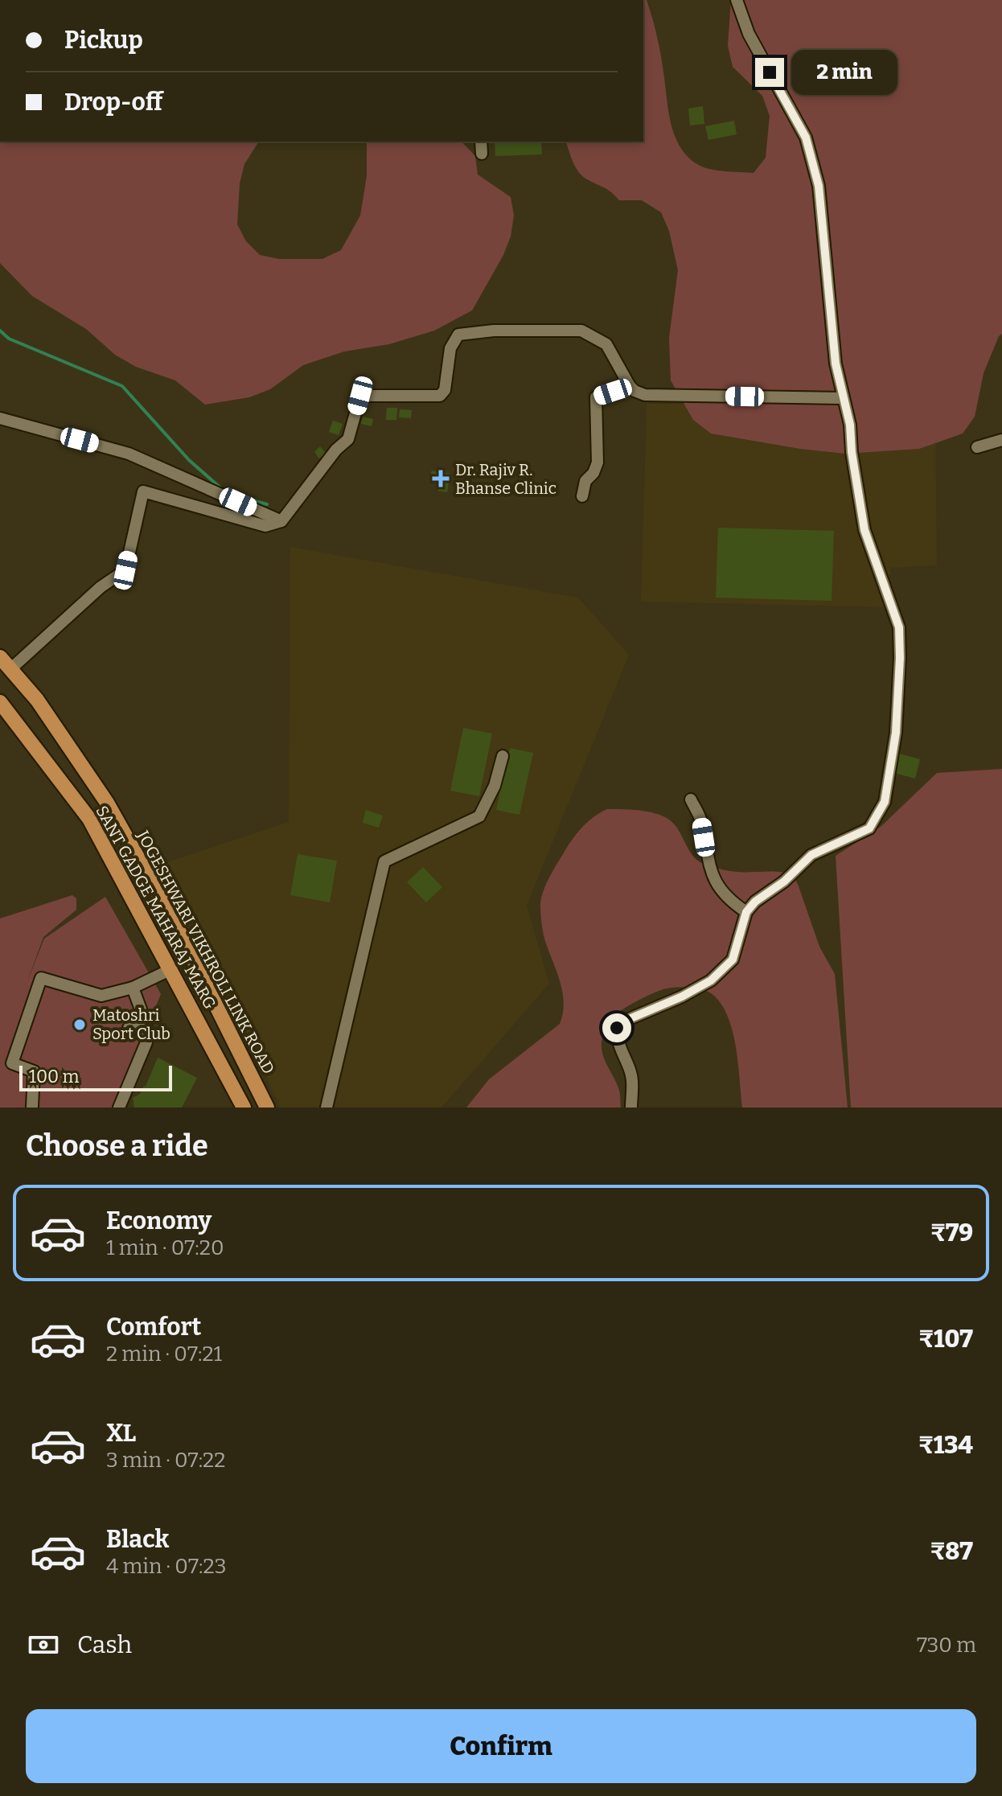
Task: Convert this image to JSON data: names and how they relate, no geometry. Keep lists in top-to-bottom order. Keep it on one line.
{"streets":{"main road":["SANT GADGE MAHARAJ MARG","JOGESHWARI VIKHROLI LINK ROAD"]},"places":{"health":["Dr. Rajiv R. Bhanse Clinic"],"other":["Matoshri Sport Club"]},"scale_bar":"100 m","page":{"banner":["Pickup","Drop-off"],"bubble":"2 min","scale":"100 m","heading":"Choose a ride","list":[{"name":"Economy","note":"1 min · 07:20","value":"₹79"},{"name":"Comfort","note":"2 min · 07:21","value":"₹107"},{"name":"XL","note":"3 min · 07:22","value":"₹134"},{"name":"Black","note":"4 min · 07:23","value":"₹87"}],"pay":["Cash","730 m"],"buttons":"Confirm"}}
